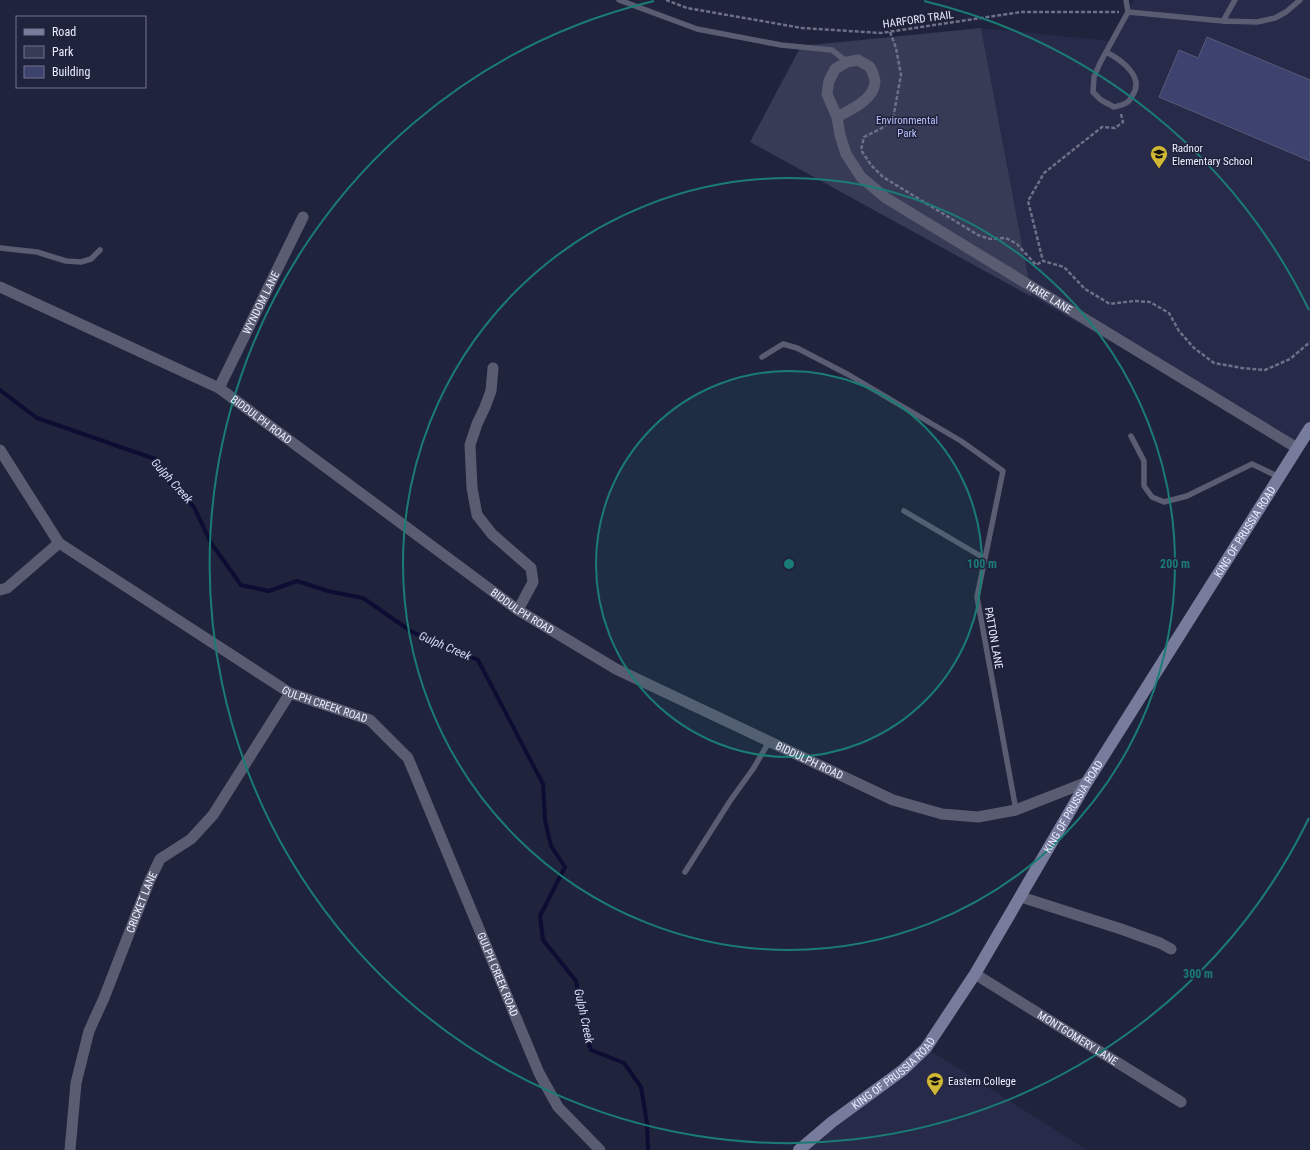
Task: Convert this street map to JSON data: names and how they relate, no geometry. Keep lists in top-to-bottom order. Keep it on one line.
{"streets":{"street":["HARE LANE","WYNDOM LANE","BIDDULPH ROAD","KING OF PRUSSIA ROAD","GULPH CREEK ROAD","CRICKET LANE","MONTGOMERY LANE"],"lane":["PATTON LANE"],"path":["HARFORD TRAIL"]},"crossings":[["HARE LANE","KING OF PRUSSIA ROAD"],["WYNDOM LANE","BIDDULPH ROAD"],["BIDDULPH ROAD","KING OF PRUSSIA ROAD"],["BIDDULPH ROAD","PATTON LANE"],["KING OF PRUSSIA ROAD","MONTGOMERY LANE"],["GULPH CREEK ROAD","CRICKET LANE"]],"water":["Gulph Creek"],"parks":["Environmental Park"],"places":{"school or university":["Radnor Elementary School","Eastern College"]},"legend":["Road","Park","Building"],"rings":["100 m","200 m","300 m"]}
